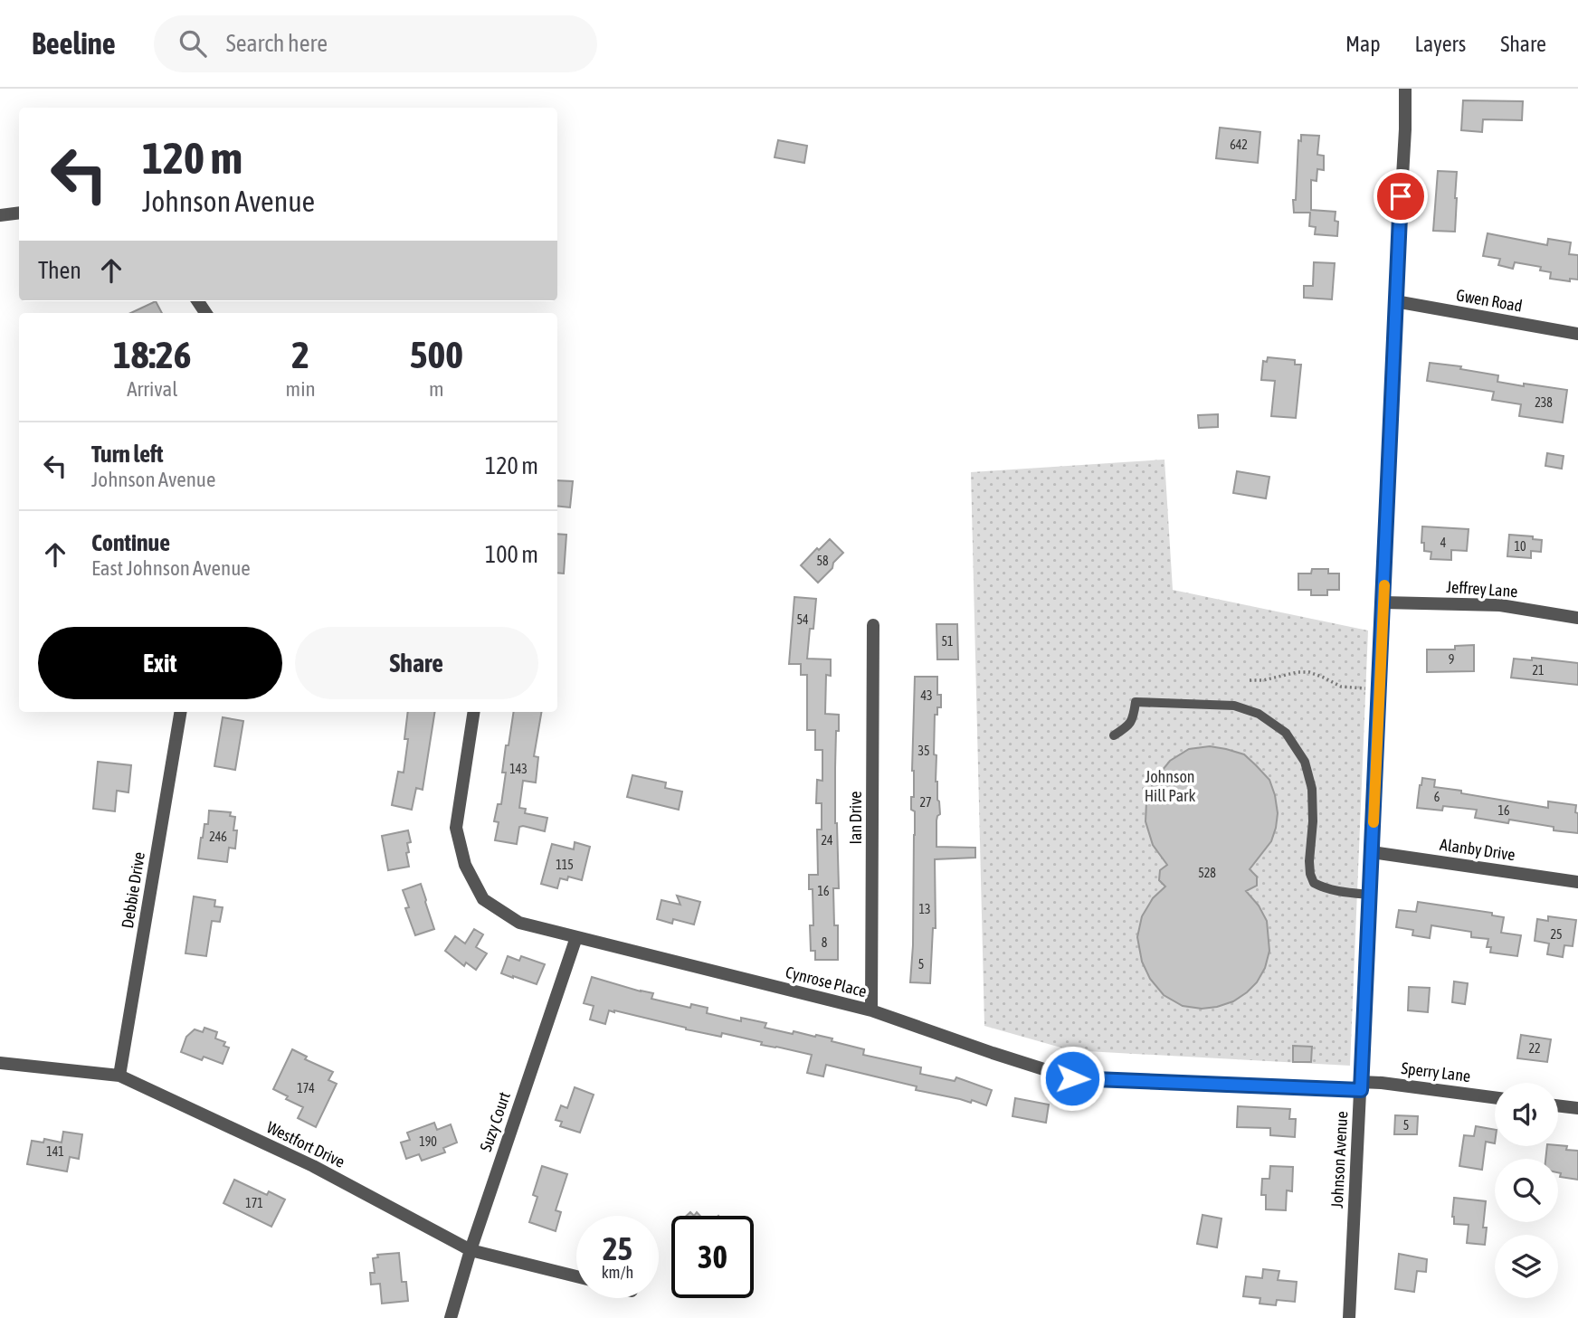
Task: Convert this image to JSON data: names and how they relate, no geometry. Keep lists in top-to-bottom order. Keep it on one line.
{"streets":{"street":["Gwen Road","Jeffrey Lane","Ian Drive","Alanby Drive","Debbie Drive","Cynrose Place","Sperry Lane","Suzy Court","Westfort Drive","Johnson Avenue"]},"crossings":[["Gwen Road","Johnson Avenue"],["Jeffrey Lane","Johnson Avenue"],["Ian Drive","Cynrose Place"],["Alanby Drive","Johnson Avenue"],["Debbie Drive","Westfort Drive"],["Cynrose Place","Sperry Lane"],["Cynrose Place","Suzy Court"],["Cynrose Place","Johnson Avenue"],["Sperry Lane","Johnson Avenue"],["Suzy Court","Westfort Drive"]],"parks":["Johnson Hill Park"],"house_numbers":["642","238","4","10","58","54","51","9","21","43","35","143","6","27","16","246","24","115","528","16","13","25","8","5","22","174","5","190","141","171"],"page":{"header":"Beeline","search":"Search here","nav":["Map","Layers","Share"],"turn":["120 m","Johnson Avenue"],"then":"Then","eta":["18:26","Arrival","2","min","500","m"],"list":[{"name":"Turn left","note":"Johnson Avenue","value":"120 m"},{"name":"Continue","note":"East Johnson Avenue","value":"100 m"}],"buttons":["Exit","Share"],"speed":"25 km/h","limit":"30"}}
